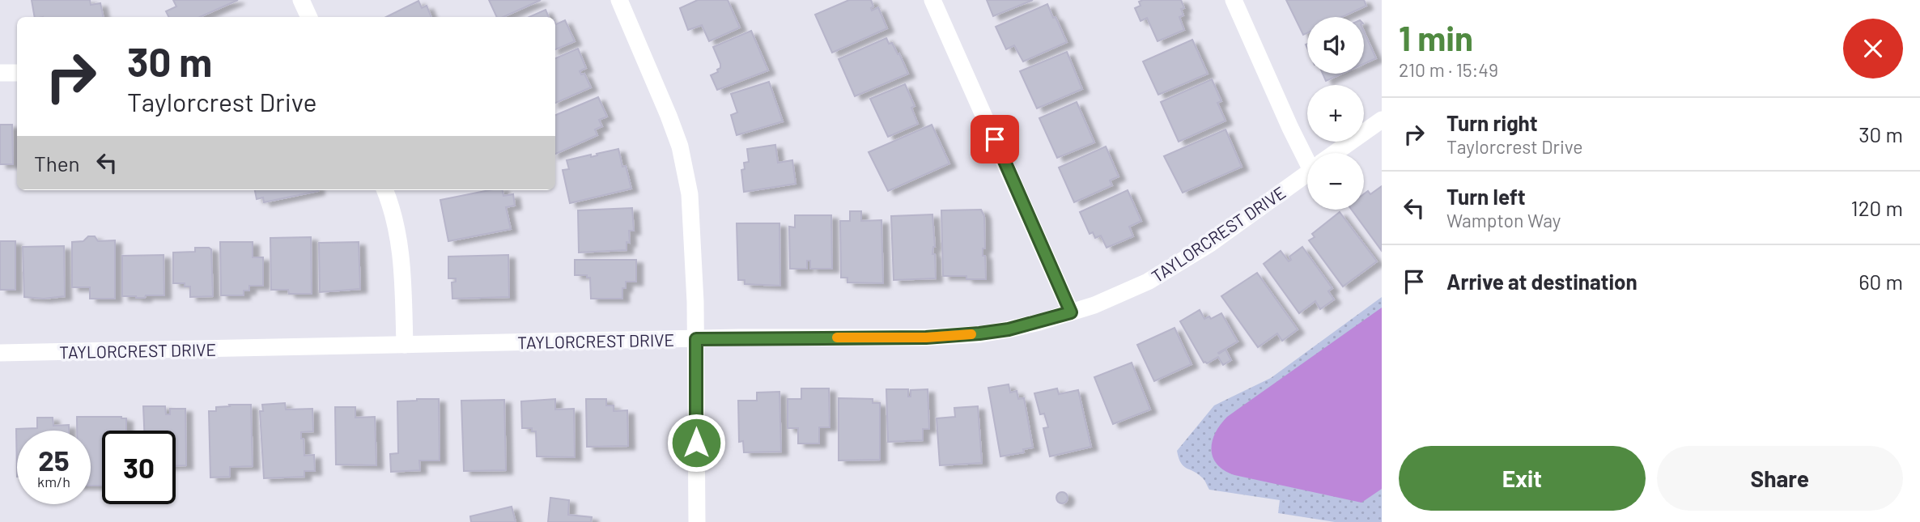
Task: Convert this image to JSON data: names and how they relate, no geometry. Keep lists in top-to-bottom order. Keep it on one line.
{"streets":{"street":["TAYLORCREST DRIVE"]},"page":{"heading":["1 min","210 m · 15:49"],"map_buttons":["+","−"],"turn":["30 m","Taylorcrest Drive"],"list":[{"name":"Turn right","note":"Taylorcrest Drive","value":"30 m"},{"name":"Turn left","note":"Wampton Way","value":"120 m"},{"name":"Arrive at destination","value":"60 m"}],"then":"Then","speed":"25 km/h","limit":"30","buttons":["Exit","Share"]}}
